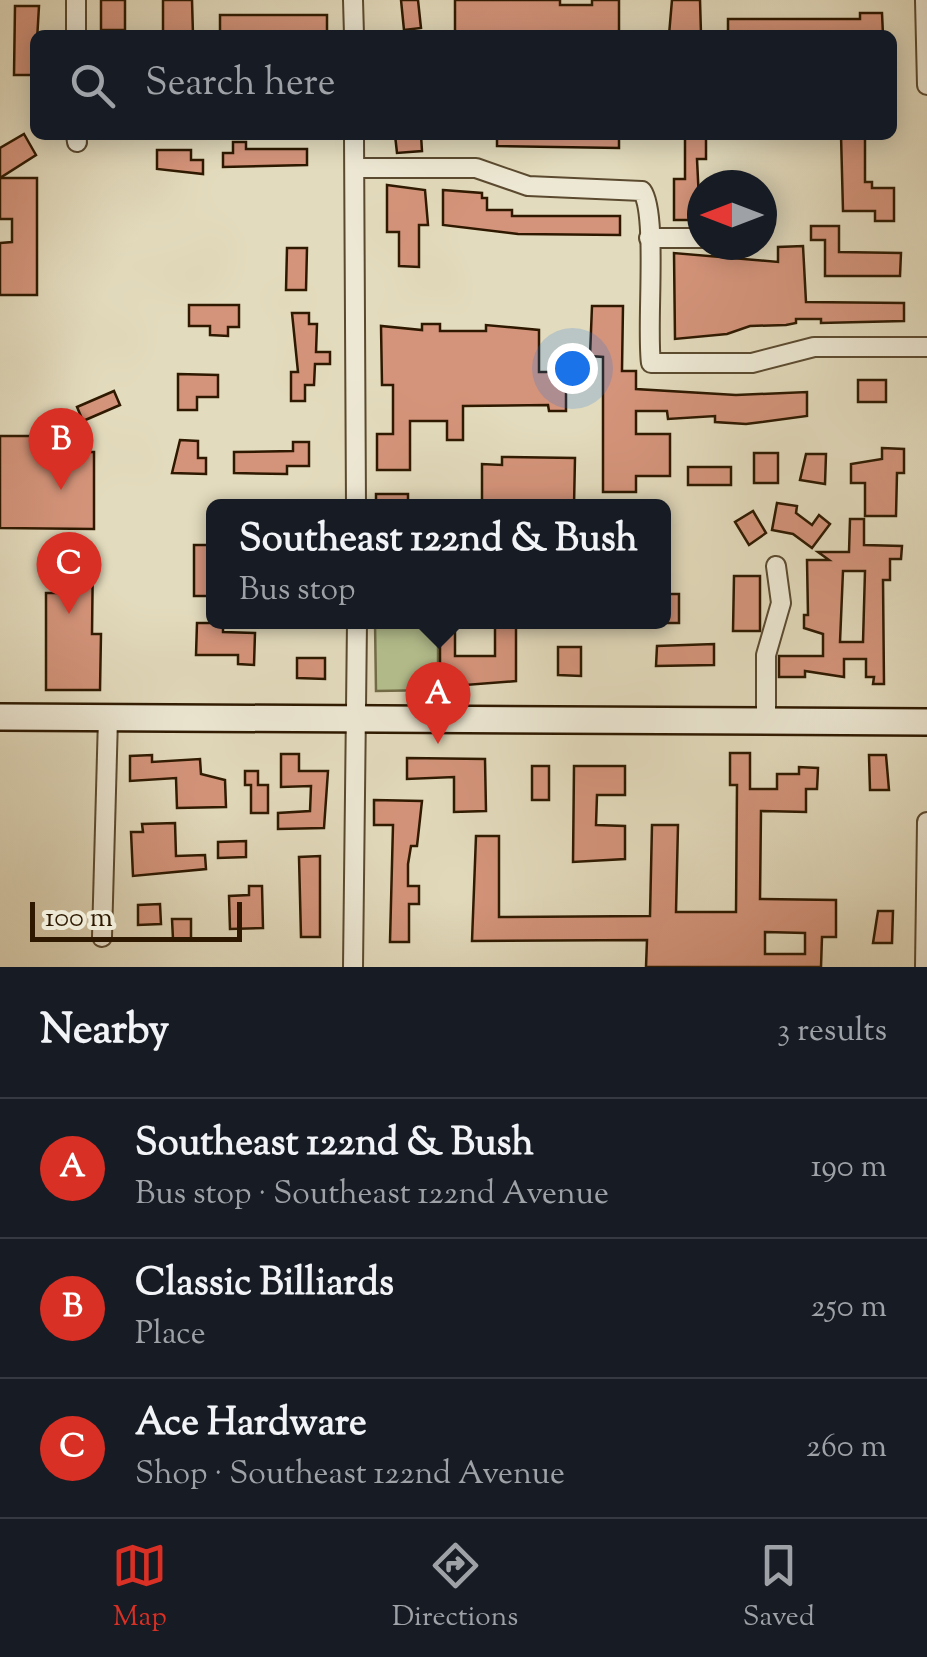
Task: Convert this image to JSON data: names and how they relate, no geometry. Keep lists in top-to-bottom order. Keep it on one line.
{"scale_bar":"100 m","north":"left","page":{"search":"Search here","pins":["B","C","A"],"popup":["Southeast 122nd & Bush","Bus stop"],"scale":"100 m","heading":["Nearby","3 results"],"list":[{"mark":"A","name":"Southeast 122nd & Bush","note":"Bus stop · Southeast 122nd Avenue","value":"190 m"},{"mark":"B","name":"Classic Billiards","note":"Place","value":"250 m"},{"mark":"C","name":"Ace Hardware","note":"Shop · Southeast 122nd Avenue","value":"260 m"}],"nav":["Map","Directions","Saved"]}}
